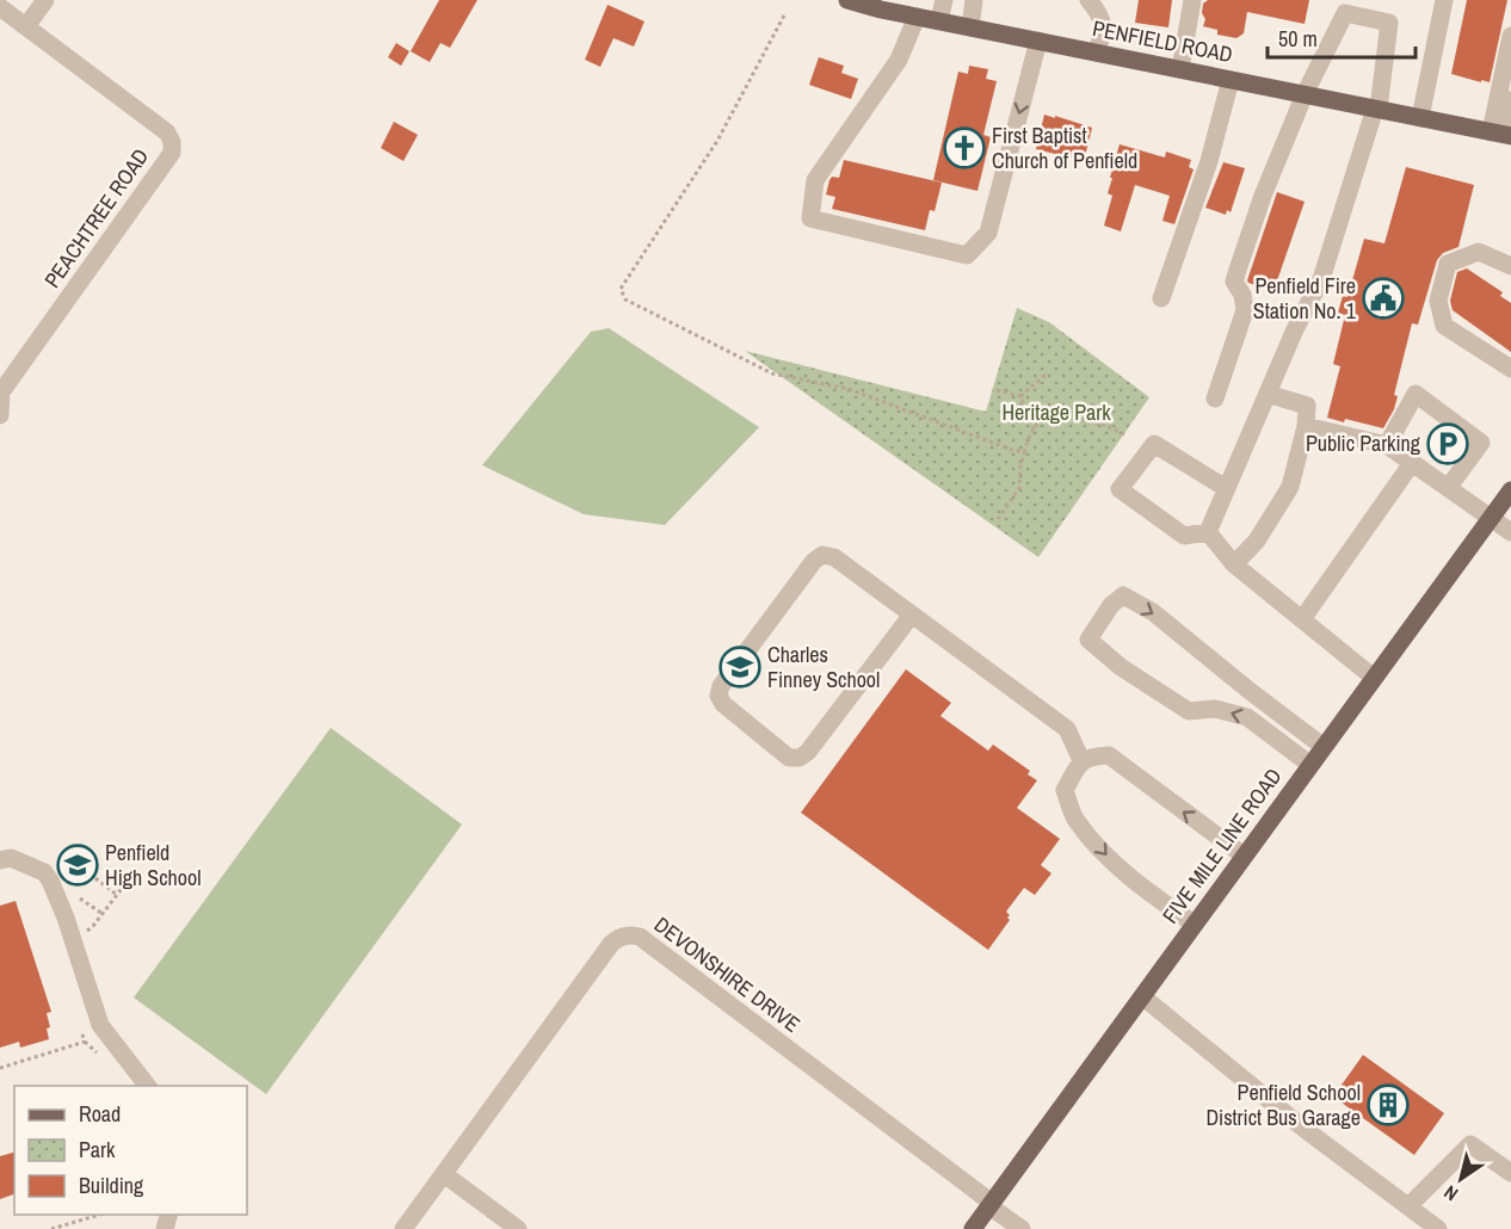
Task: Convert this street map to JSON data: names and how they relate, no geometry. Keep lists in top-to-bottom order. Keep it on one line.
{"streets":{"main road":["PENFIELD ROAD","FIVE MILE LINE ROAD"],"street":["PEACHTREE ROAD","DEVONSHIRE DRIVE"]},"crossings":[["FIVE MILE LINE ROAD","DEVONSHIRE DRIVE"]],"parks":["Heritage Park"],"places":{"church":["First Baptist Church of Penfield"],"public building":["Penfield Fire Station No. 1"],"parking":["Public Parking"],"school or university":["Charles Finney School","Penfield High School"],"building":["Penfield School District Bus Garage"]},"legend":["Road","Park","Building"],"scale_bar":"50 m","north":"bottom left"}
